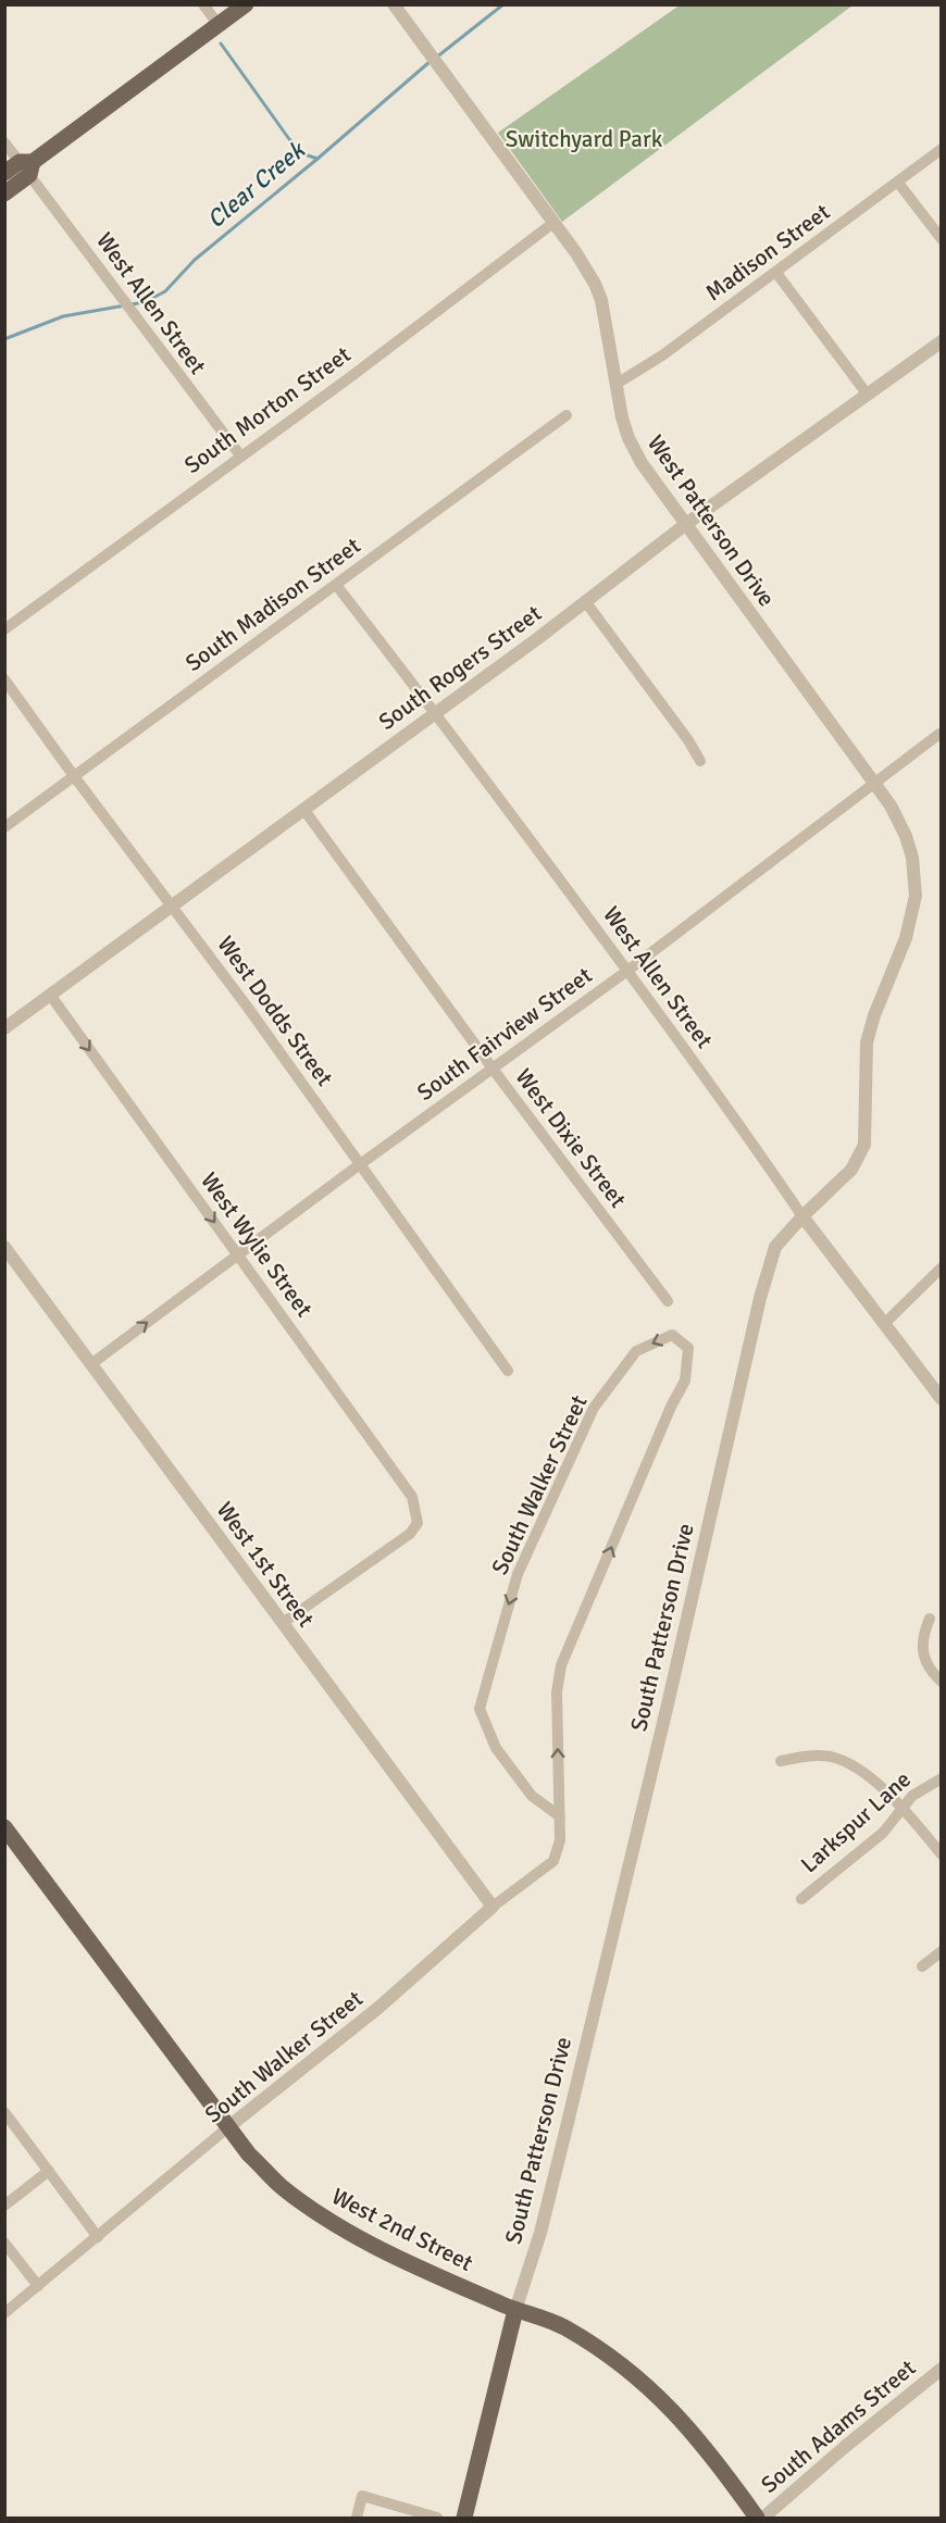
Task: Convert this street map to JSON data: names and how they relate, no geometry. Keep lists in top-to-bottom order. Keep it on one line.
{"streets":{"main road":["South Patterson Drive","West 2nd Street"],"street":["Madison Street","West Allen Street","South Morton Street","West Patterson Drive","South Madison Street","South Rogers Street","West Dodds Street","South Fairview Street","West Dixie Street","West Wylie Street","South Walker Street","West 1st Street","Larkspur Lane","South Adams Street"]},"crossings":[["Madison Street","West Patterson Drive"],["West Allen Street","South Morton Street"],["West Allen Street","South Madison Street"],["West Allen Street","South Rogers Street"],["West Allen Street","South Fairview Street"],["West Allen Street","South Patterson Drive"],["South Morton Street","West Patterson Drive"],["West Patterson Drive","South Rogers Street"],["West Patterson Drive","South Fairview Street"],["West Patterson Drive","South Patterson Drive"],["South Madison Street","West Dodds Street"],["South Rogers Street","West Dodds Street"],["South Rogers Street","West Dixie Street"],["South Rogers Street","West Wylie Street"],["West Dodds Street","South Fairview Street"],["South Fairview Street","West Dixie Street"],["South Fairview Street","West Wylie Street"],["South Fairview Street","West 1st Street"],["South Fairview Street","South Patterson Drive"],["West Wylie Street","West 1st Street"],["South Walker Street","West 1st Street"],["South Walker Street","West 2nd Street"],["South Patterson Drive","West 2nd Street"]],"one_way":["West Wylie Street"],"water":["Clear Creek"],"parks":["Switchyard Park"]}
